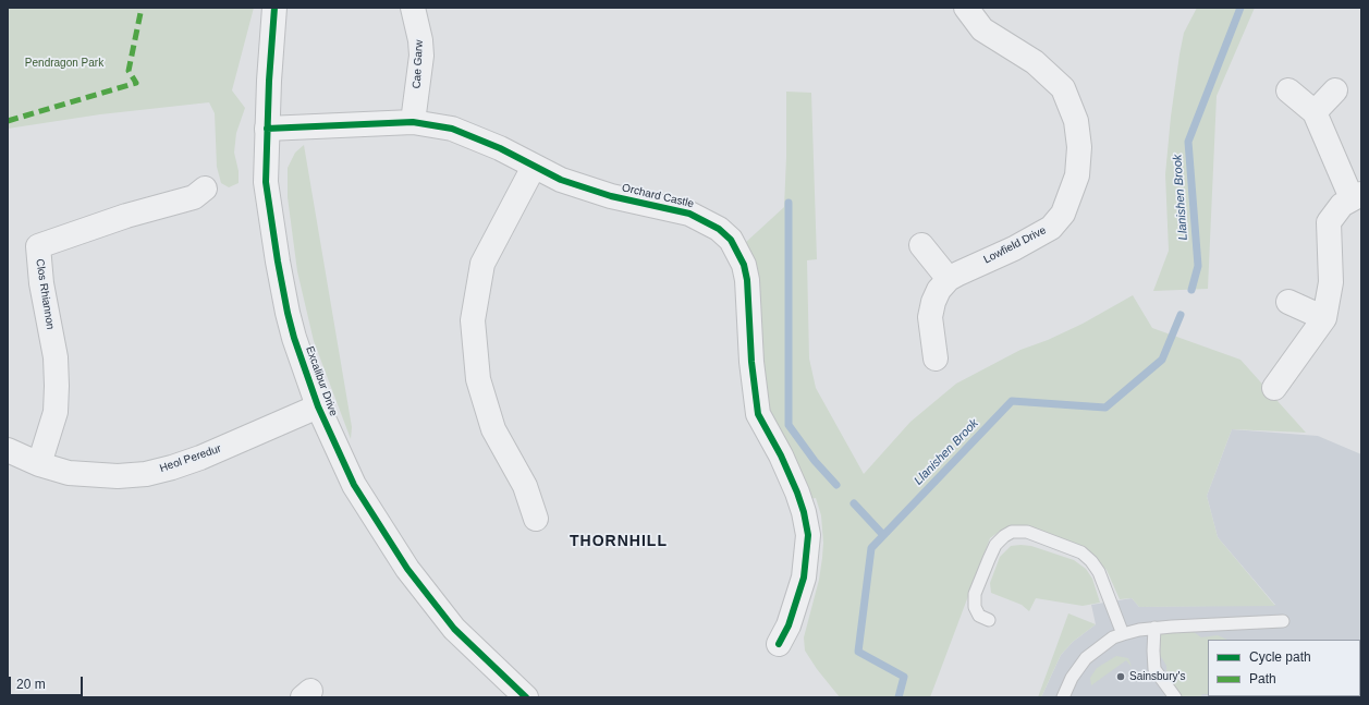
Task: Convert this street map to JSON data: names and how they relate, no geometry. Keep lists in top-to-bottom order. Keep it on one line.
{"streets":{"street":["Cae Garw","Orchard Castle","Lowfield Drive","Clos Rhiannon","Excalibur Drive","Heol Peredur"]},"crossings":[["Cae Garw","Orchard Castle"],["Orchard Castle","Excalibur Drive"],["Clos Rhiannon","Heol Peredur"],["Excalibur Drive","Heol Peredur"]],"districts":["THORNHILL"],"water":["Llanishen Brook"],"parks":["Pendragon Park"],"places":["Sainsbury's"],"legend":["Cycle path","Path"],"scale_bar":"20 m"}
